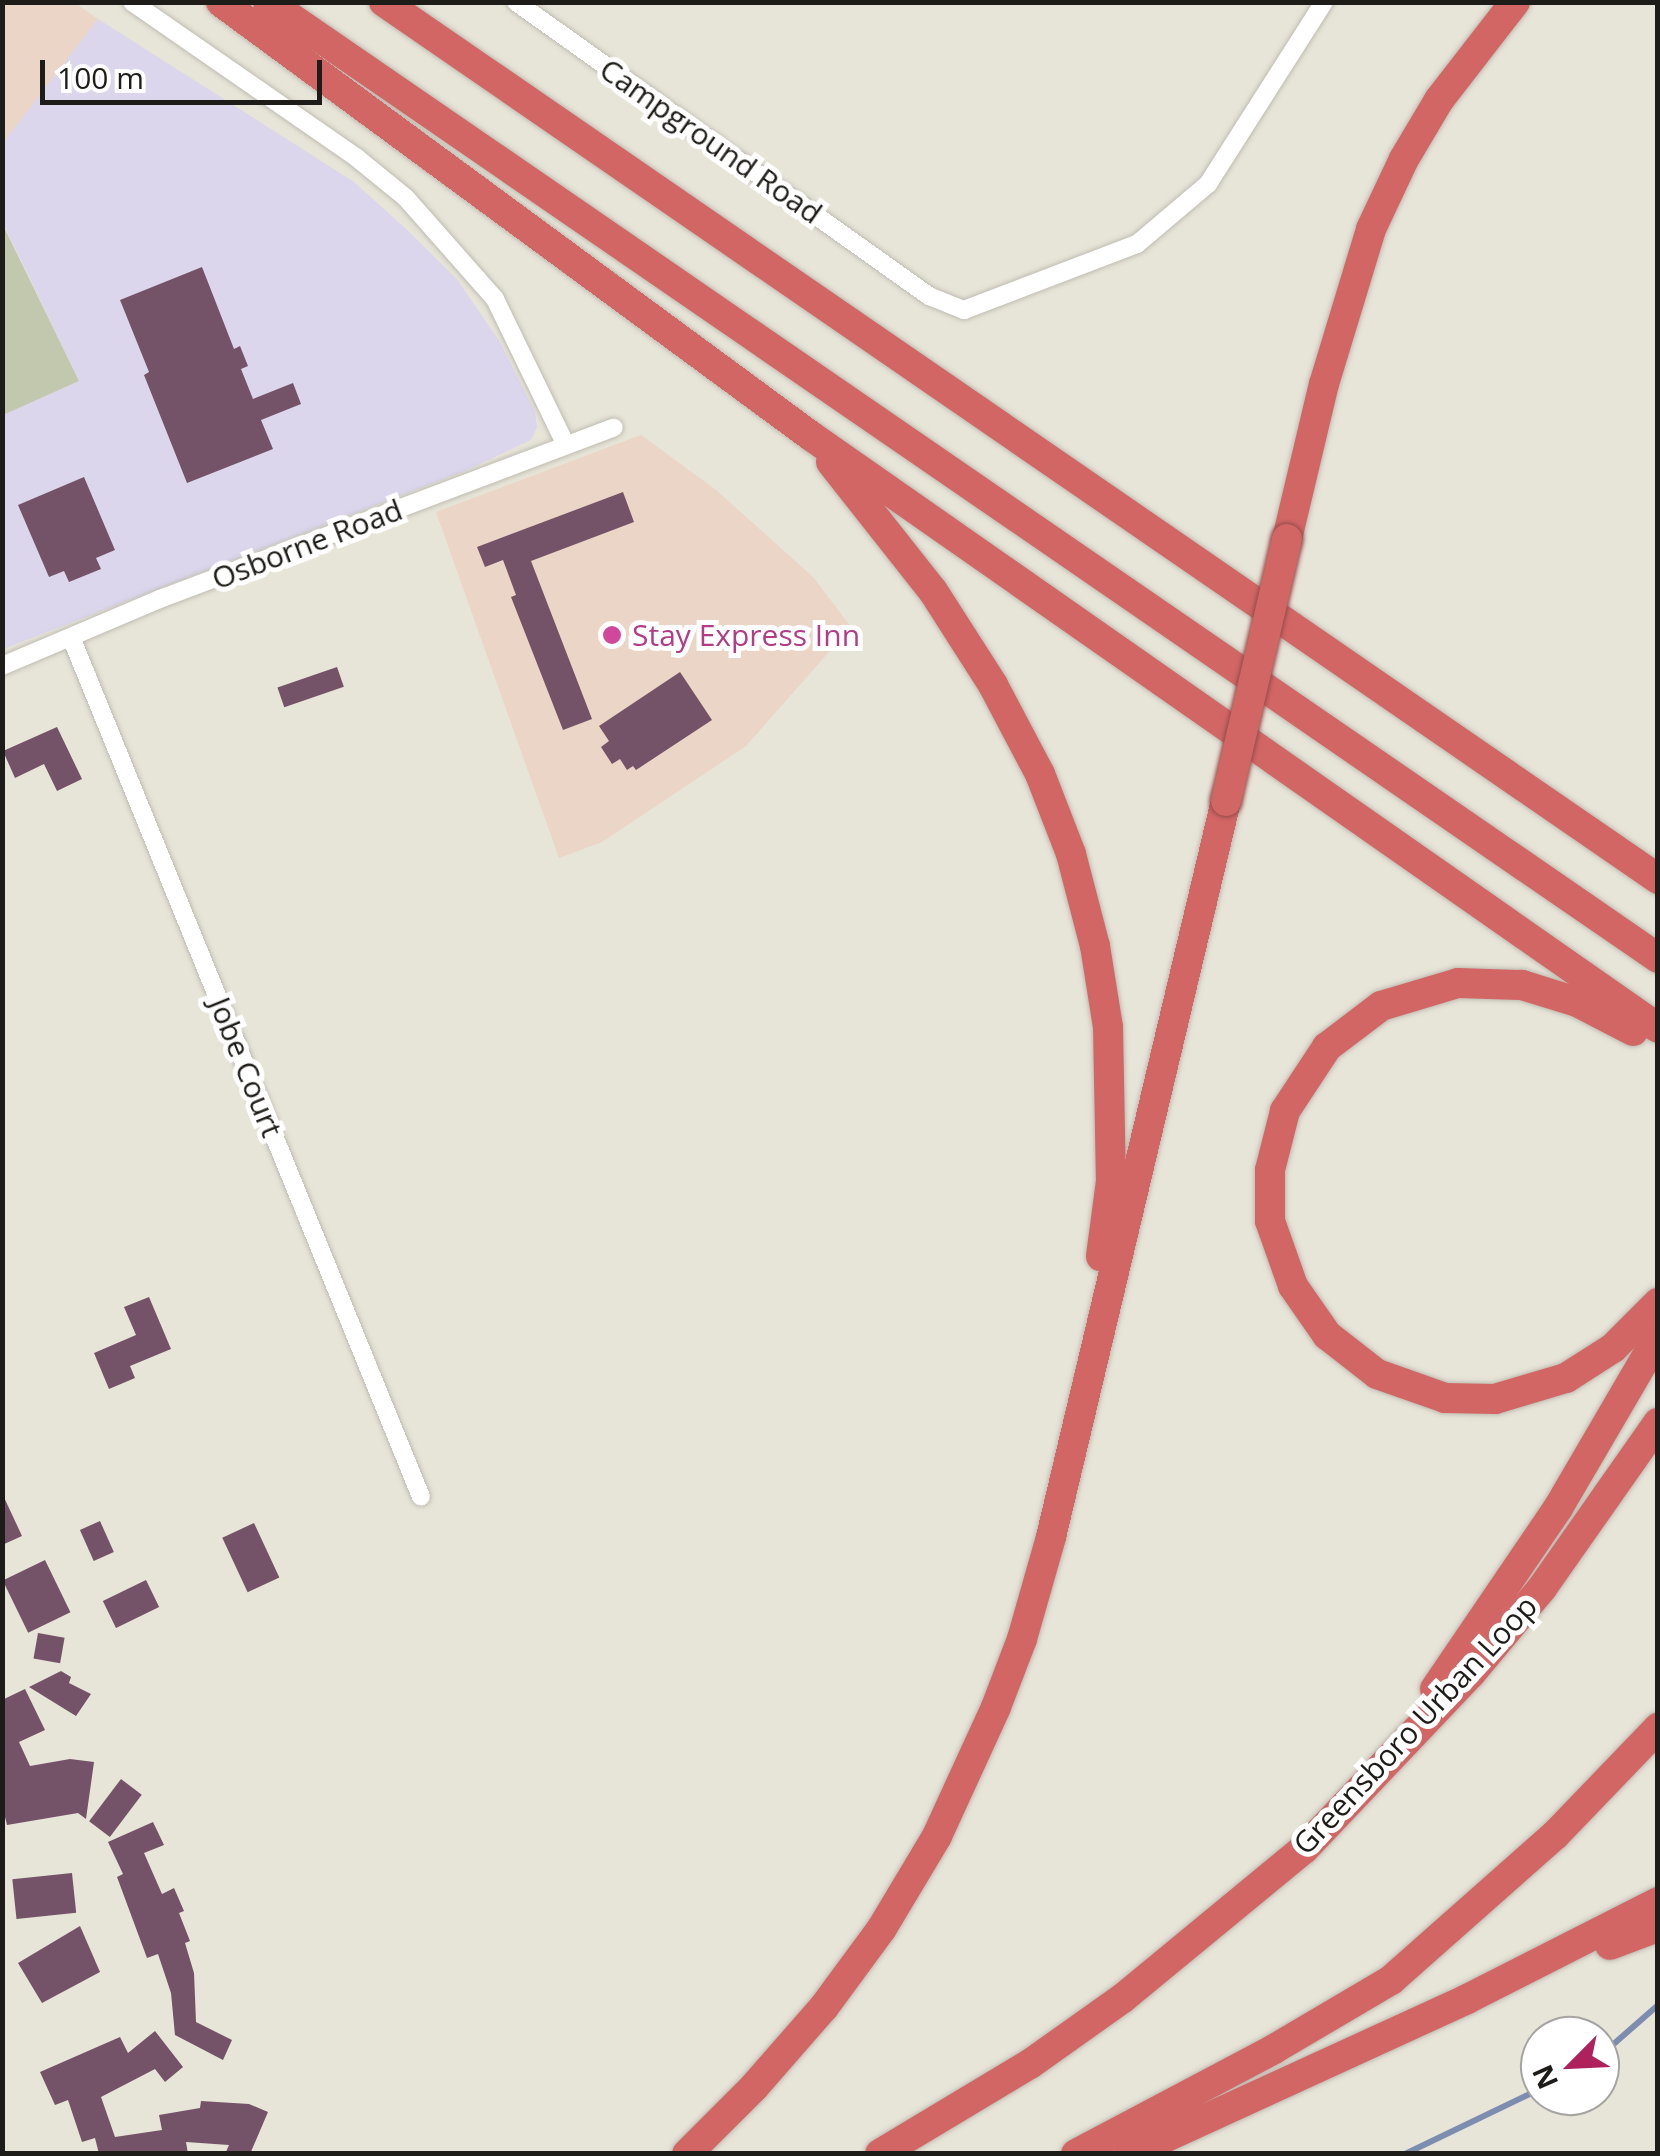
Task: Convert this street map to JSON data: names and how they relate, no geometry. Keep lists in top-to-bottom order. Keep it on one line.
{"streets":{"highway":["Greensboro Urban Loop"],"street":["Campground Road","Osborne Road","Jobe Court"]},"crossings":[["Osborne Road","Jobe Court"]],"places":["Stay Express Inn"],"scale_bar":"100 m","north":"bottom left"}
